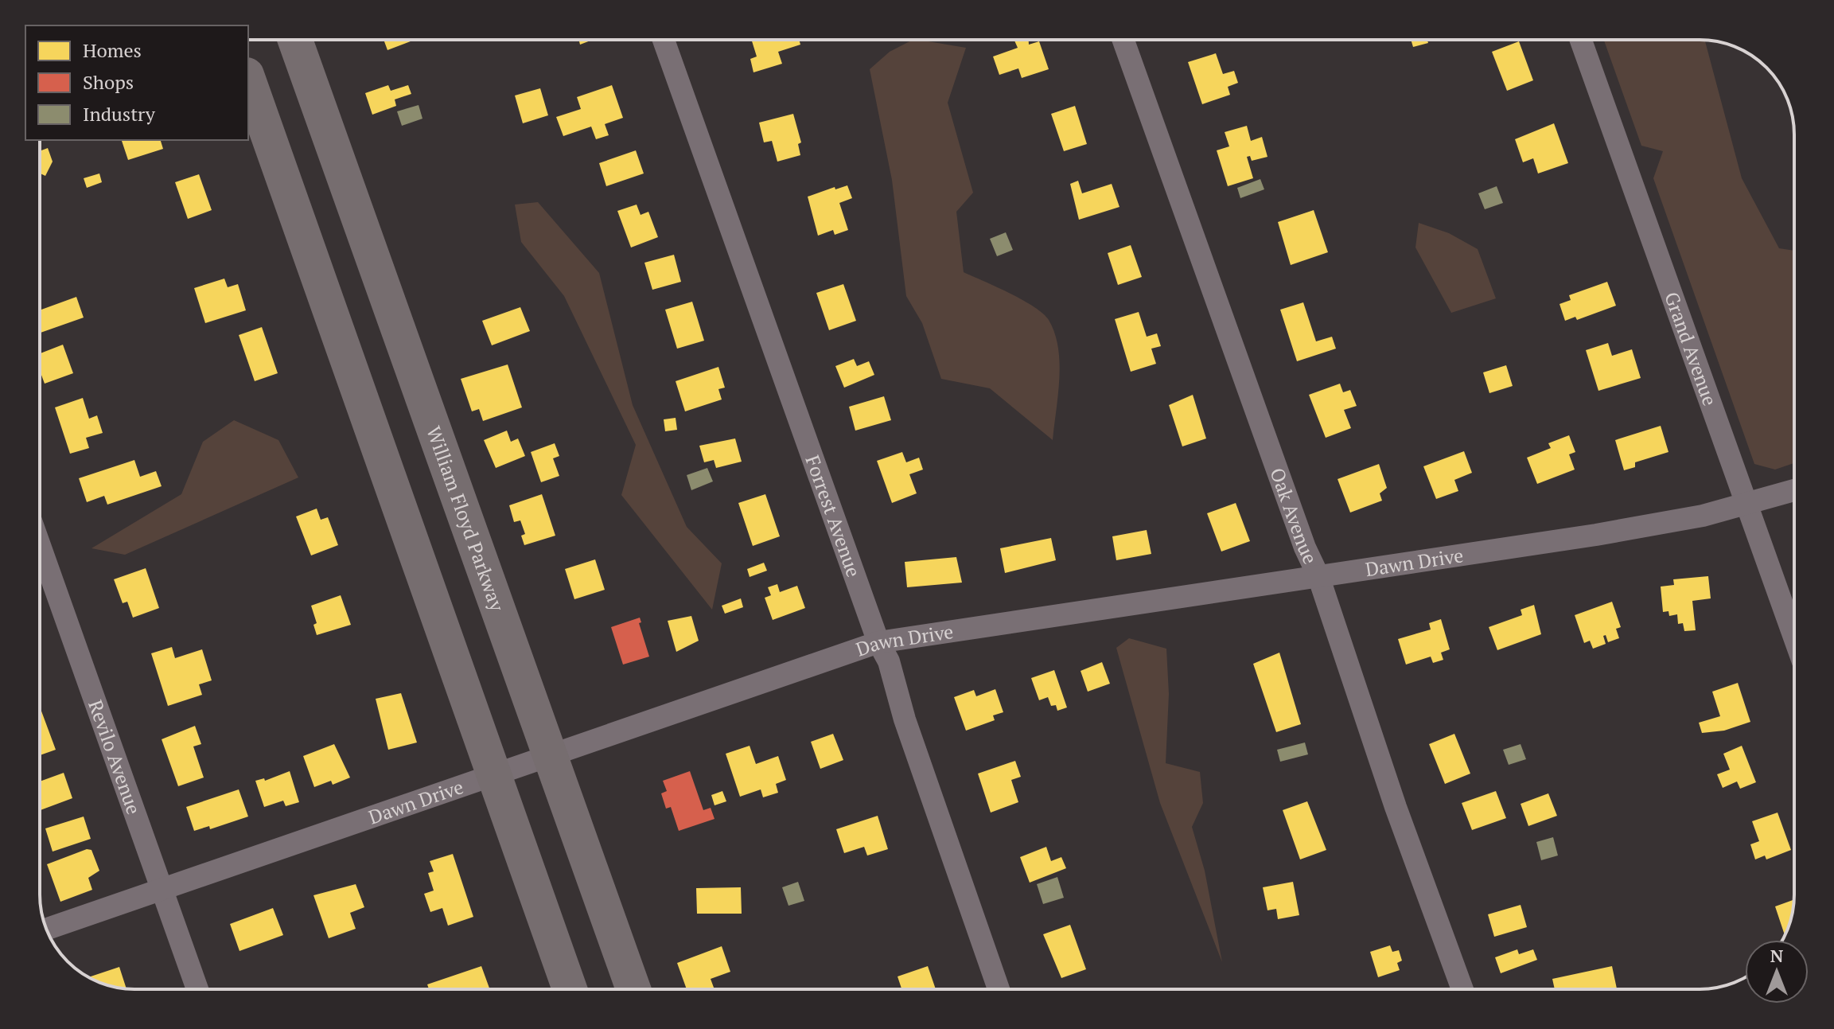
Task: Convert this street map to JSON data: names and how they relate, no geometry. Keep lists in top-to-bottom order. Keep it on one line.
{"streets":{"highway":["William Floyd Parkway"],"street":["Grand Avenue","Oak Avenue","Forrest Avenue","Dawn Drive","Revilo Avenue"]},"crossings":[["Grand Avenue","Dawn Drive"],["Oak Avenue","Dawn Drive"],["Forrest Avenue","Dawn Drive"],["William Floyd Parkway","Dawn Drive"],["Dawn Drive","Revilo Avenue"]],"legend":["Homes","Shops","Industry"],"north":"top"}
